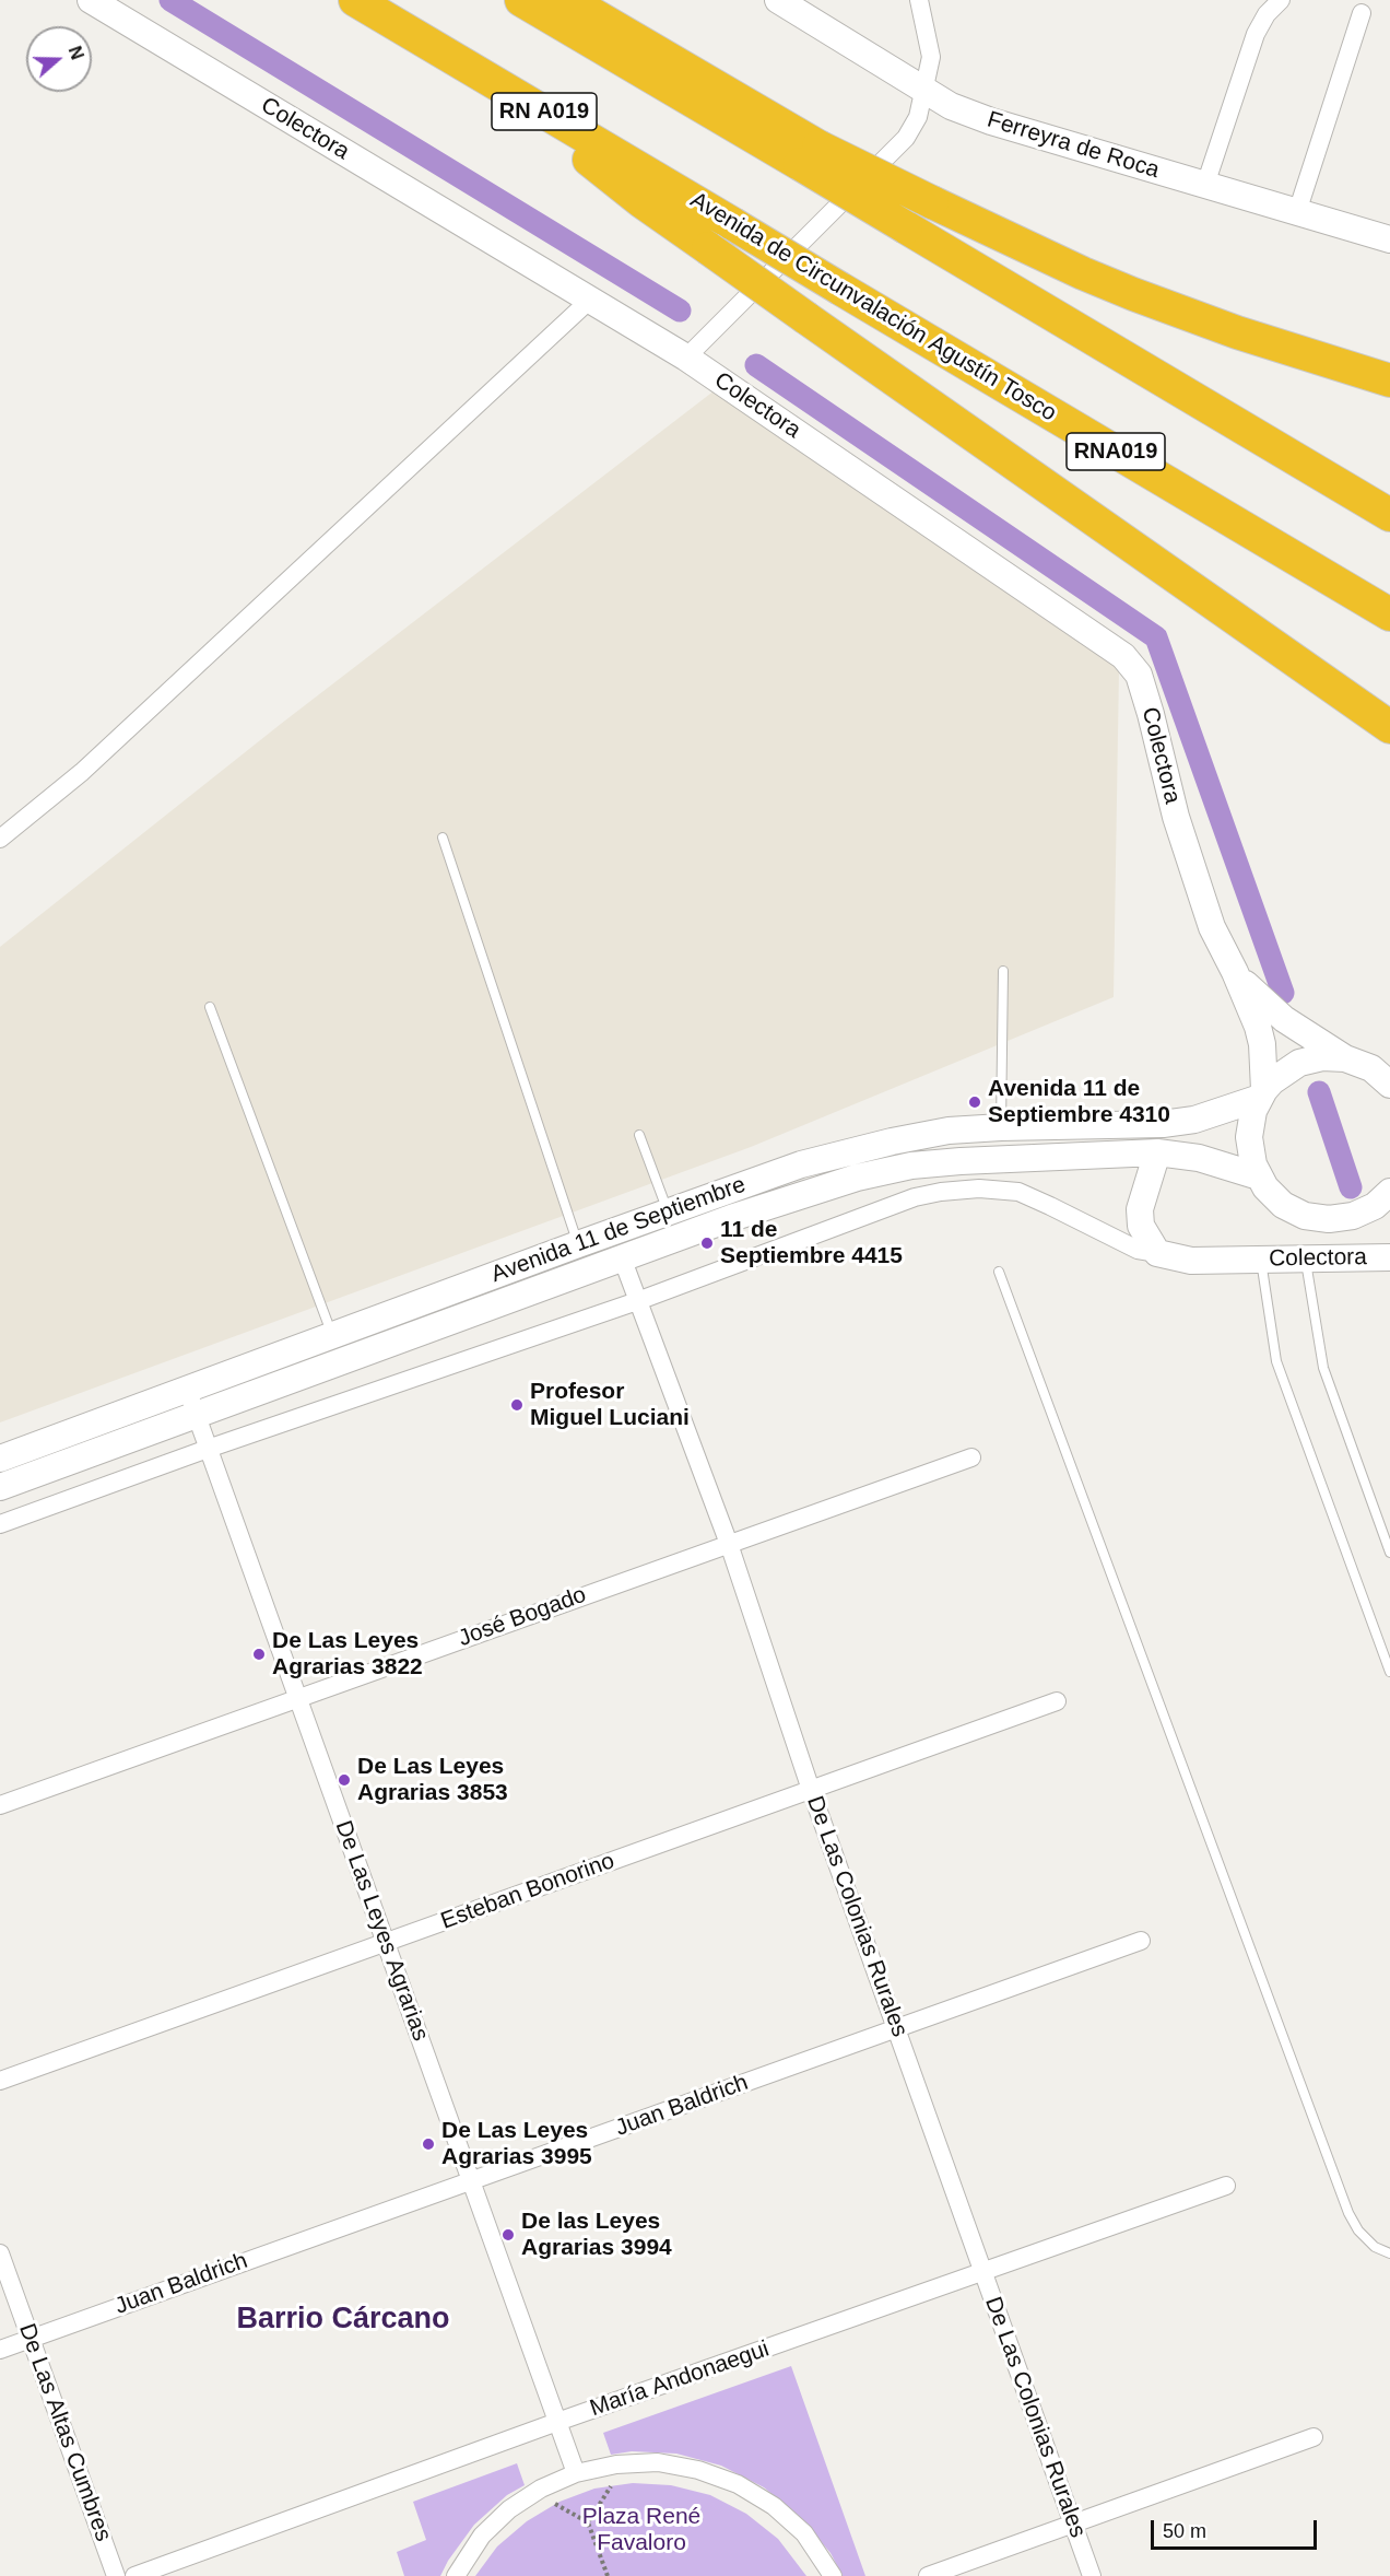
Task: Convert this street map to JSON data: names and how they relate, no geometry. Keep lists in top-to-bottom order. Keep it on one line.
{"streets":{"highway":["RN A019","Avenida de Circunvalación Agustín Tosco","RNA019"],"main road":["Colectora","Ferreyra de Roca","Avenida 11 de Septiembre"],"street":["José Bogado","Esteban Bonorino","De Las Colonias Rurales","De Las Leyes Agrarias","Juan Baldrich","María Andonaegui","De Las Altas Cumbres"]},"crossings":[["Colectora","Avenida 11 de Septiembre"],["Avenida 11 de Septiembre","De Las Colonias Rurales"],["Avenida 11 de Septiembre","De Las Leyes Agrarias"],["José Bogado","De Las Colonias Rurales"],["José Bogado","De Las Leyes Agrarias"],["Esteban Bonorino","De Las Colonias Rurales"],["Esteban Bonorino","De Las Leyes Agrarias"],["De Las Colonias Rurales","Juan Baldrich"],["De Las Colonias Rurales","María Andonaegui"],["De Las Leyes Agrarias","Juan Baldrich"],["De Las Leyes Agrarias","María Andonaegui"],["Juan Baldrich","De Las Altas Cumbres"]],"districts":["Barrio Cárcano"],"parks":["Plaza René Favaloro"],"places":["Avenida 11 de Septiembre 4310","11 de Septiembre 4415","Profesor Miguel Luciani","De Las Leyes Agrarias 3822","De Las Leyes Agrarias 3853","De Las Leyes Agrarias 3995","De las Leyes Agrarias 3994"],"scale_bar":"50 m","north":"right"}
